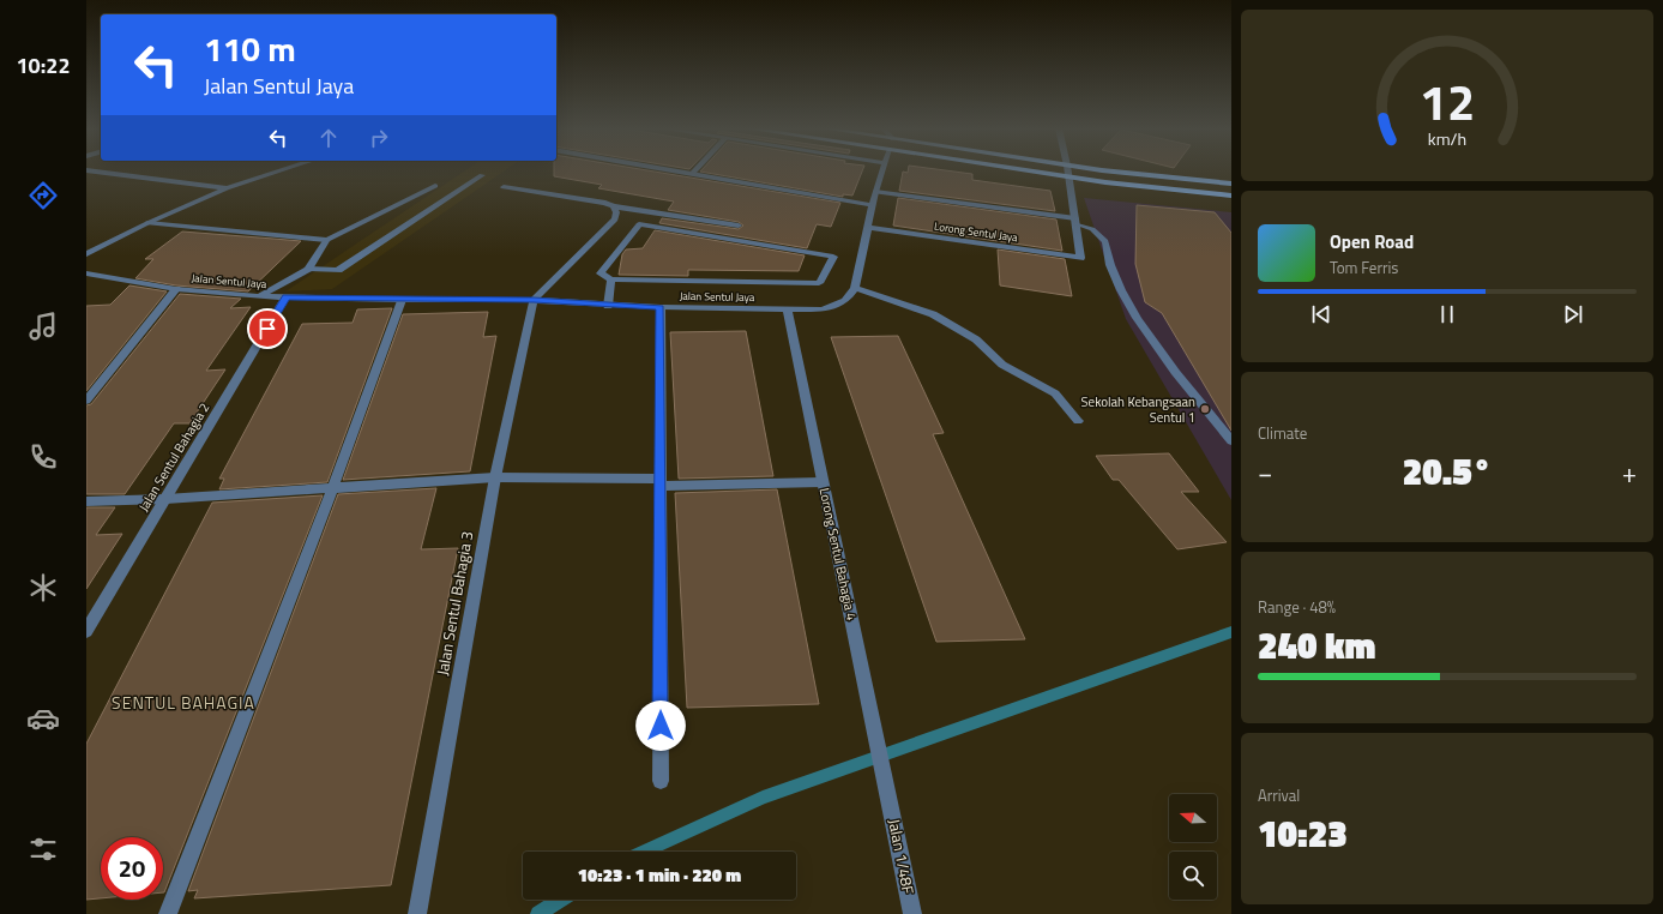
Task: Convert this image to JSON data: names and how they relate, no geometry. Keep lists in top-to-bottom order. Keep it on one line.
{"streets":{"street":["Lorong Sentul Jaya","Jalan Sentul Jaya","Jalan Sentul Bahagia 2","Lorong Sentul Bahagia 4","Jalan Sentul Bahagia 3","Jalan 1/48F"]},"crossings":[["Jalan Sentul Jaya","Jalan Sentul Bahagia 2"],["Jalan Sentul Jaya","Lorong Sentul Bahagia 4"],["Jalan Sentul Jaya","Jalan Sentul Bahagia 3"],["Lorong Sentul Bahagia 4","Jalan 1/48F"]],"districts":["SENTUL BAHAGIA"],"places":["Sekolah Kebangsaan Sentul 1"],"north":"left","page":{"tabs":"10:22","turn":["110 m","Jalan Sentul Jaya"],"song":["Open Road","Tom Ferris"],"tile":["Climate",["Range · 48%","240 km"],["Arrival","10:23"]],"heat":["−","20.5°","+"],"limit":"20","trip":"10:23 · 1 min · 220 m","gauge":["12","km/h"]}}
